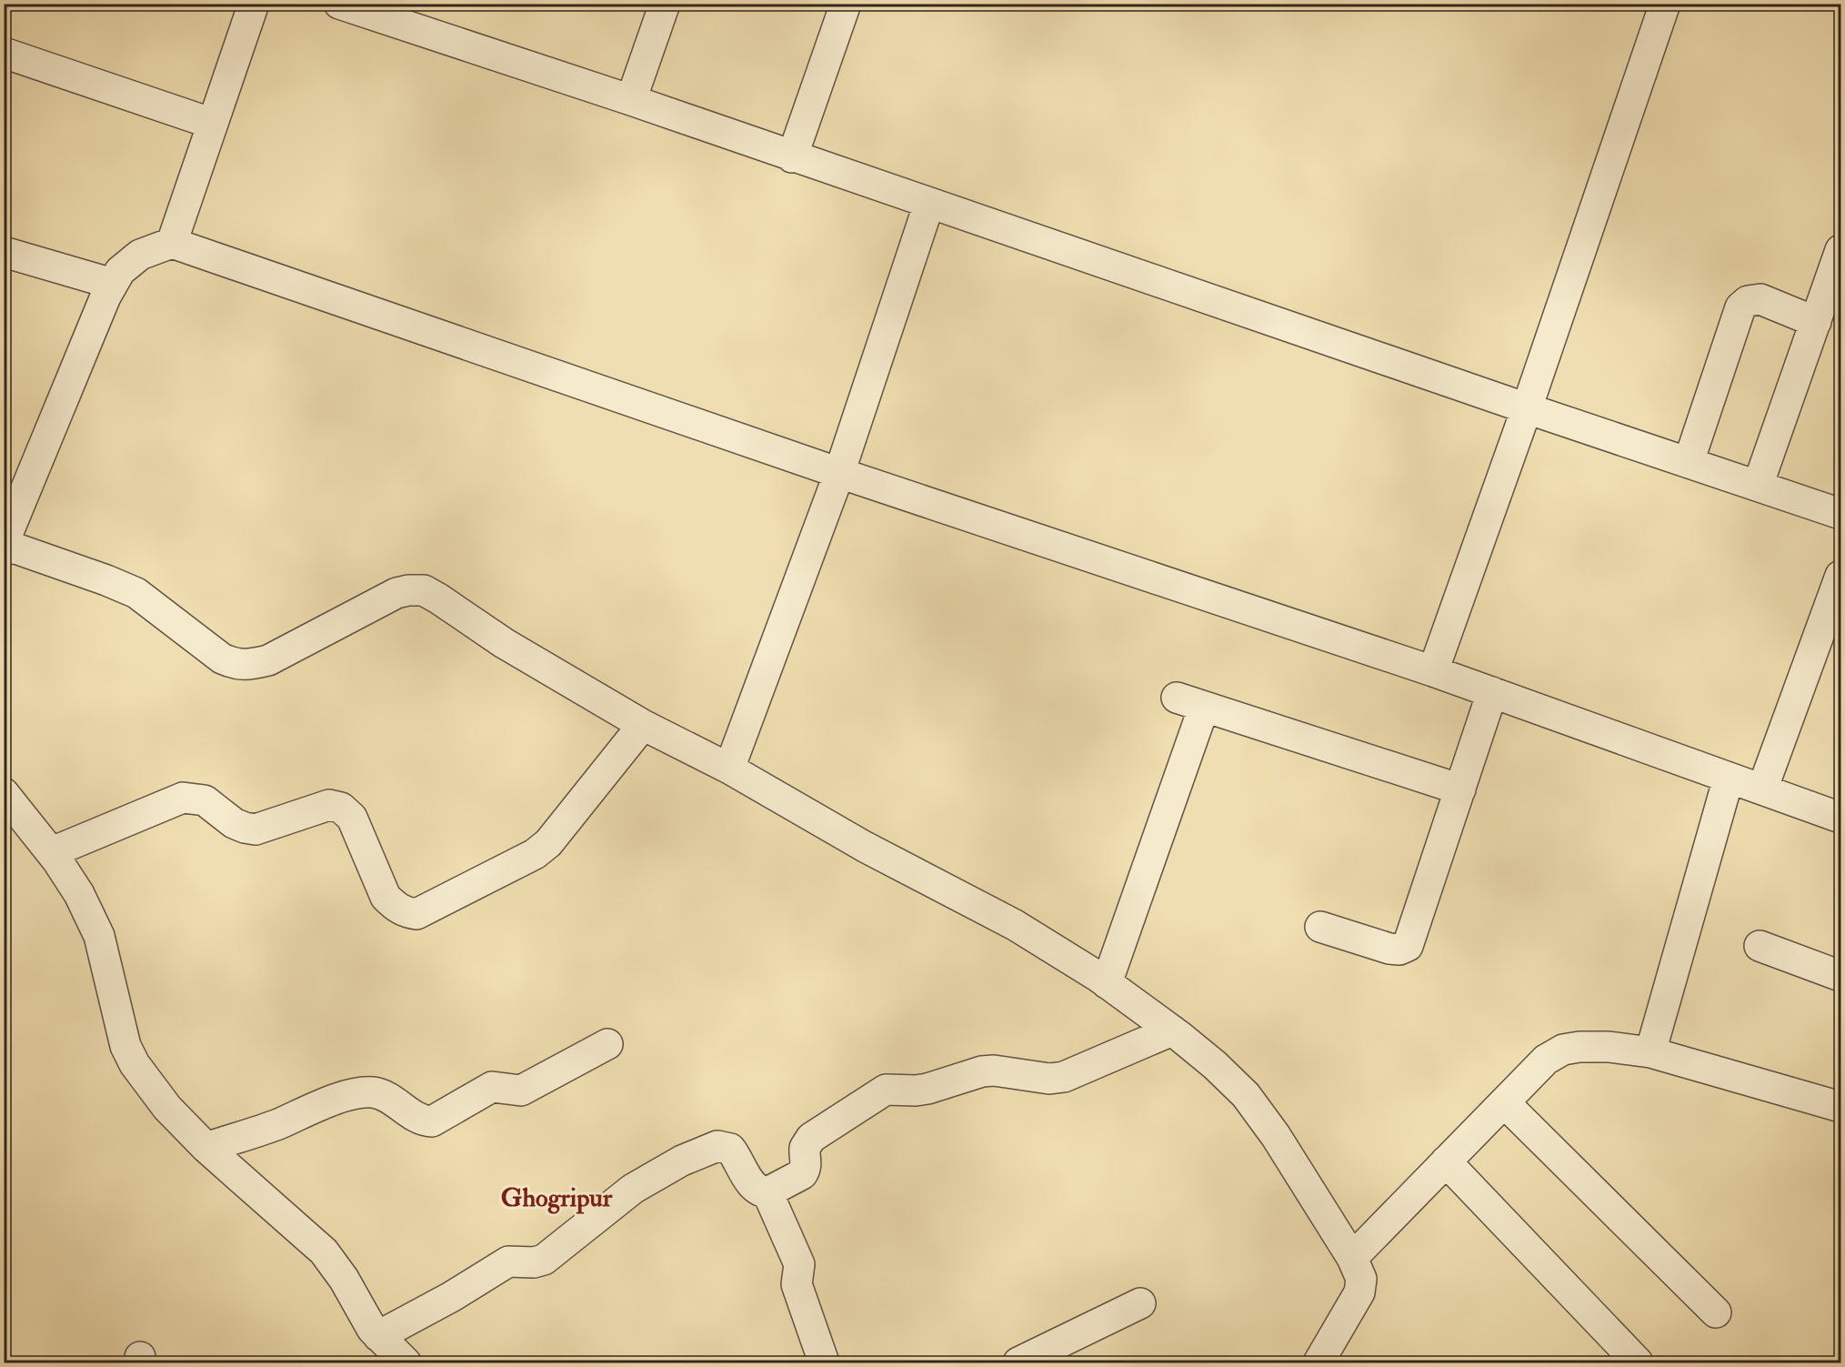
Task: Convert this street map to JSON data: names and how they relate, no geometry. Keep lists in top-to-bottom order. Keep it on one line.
{"districts":["Ghogripur"]}
